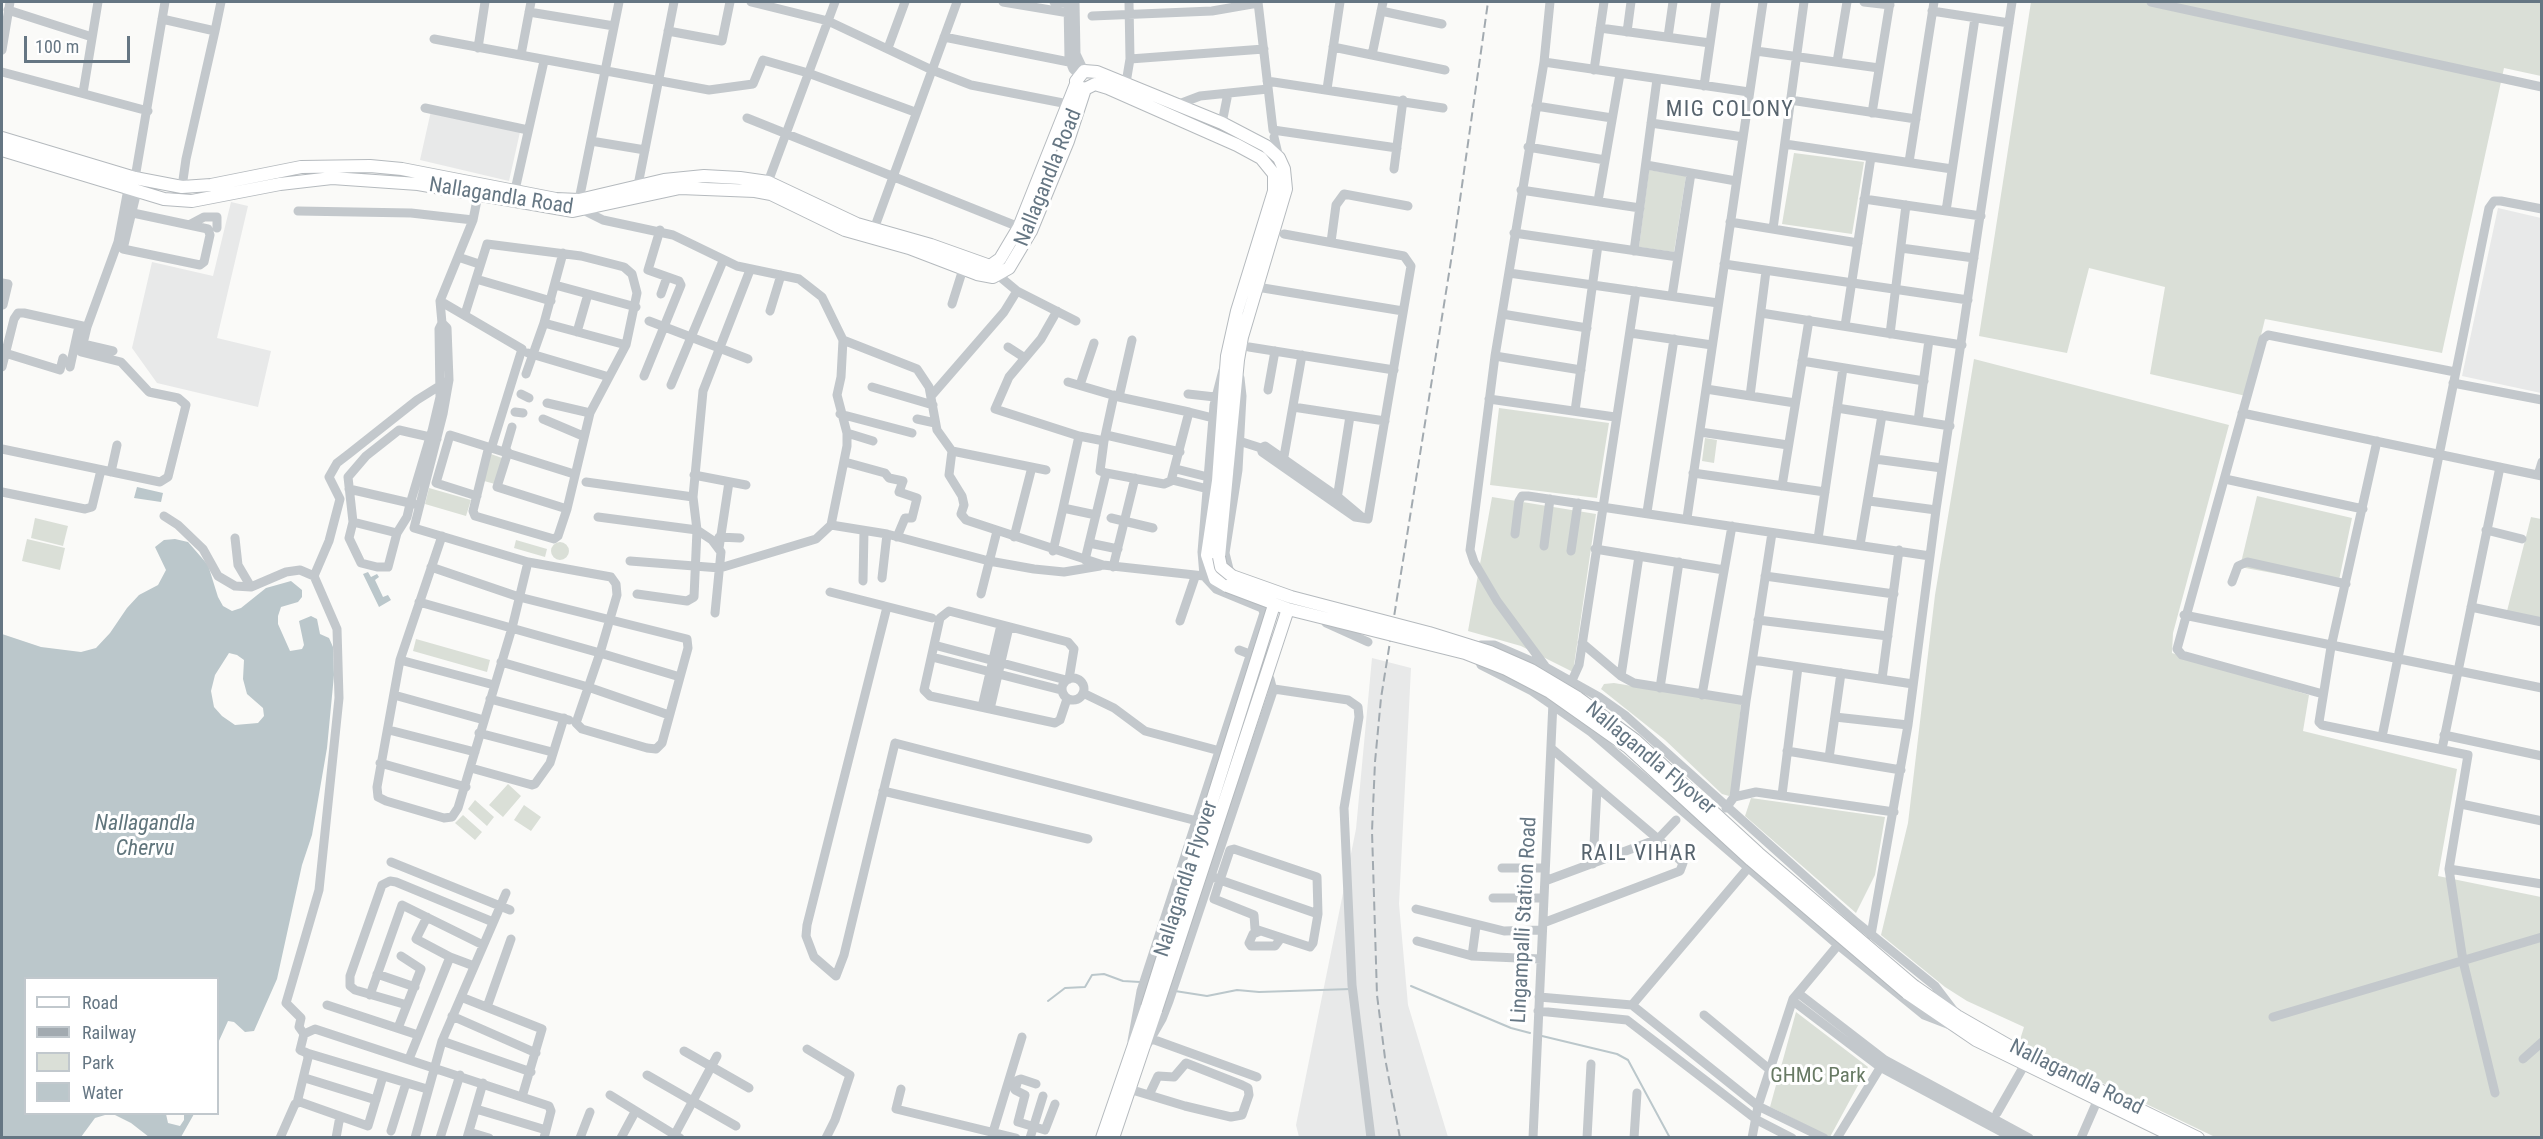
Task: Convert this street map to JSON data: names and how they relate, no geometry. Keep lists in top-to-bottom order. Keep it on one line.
{"streets":{"main road":["Nallagandla Road","Nallagandla Flyover"],"street":["Lingampalli Station Road"]},"crossings":[["Nallagandla Road","Nallagandla Flyover"]],"districts":["MIG COLONY","RAIL VIHAR"],"water":["Nallagandla Chervu"],"parks":["GHMC Park"],"legend":["Road","Railway","Park","Water"],"scale_bar":"100 m"}
